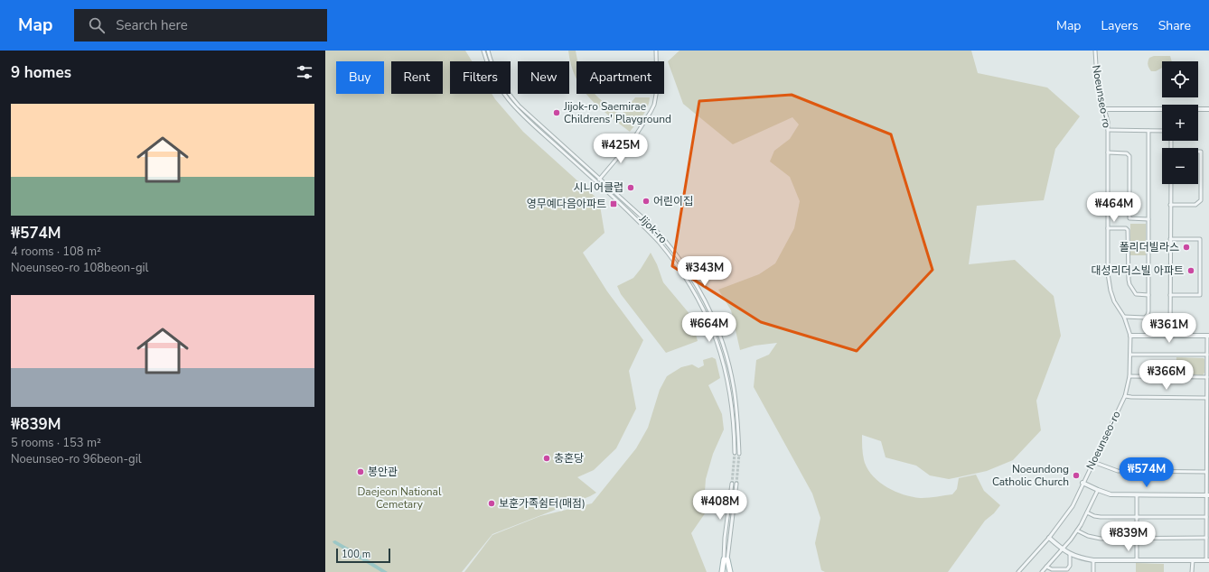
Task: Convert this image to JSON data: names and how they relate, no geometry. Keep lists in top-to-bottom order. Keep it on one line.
{"streets":{"street":["Noeunseo-ro","Jijok-ro"]},"parks":["Daejeon National Cemetary"],"places":{"other":["Jijok-ro Saemirae Childrens' Playground","시니어클럽","어린이집","폴리더빌라스","대성리더스빌 아파트","충혼당","봉안관","Noeundong Catholic Church","보훈가족쉼터(매점)"],"transit":["영무예다음아파트"]},"scale_bar":"100 m","page":{"header":"Map","search":"Search here","nav":["Map","Layers","Share"],"heading":"9 homes","map_buttons":["+","−"],"chip":["Buy","Rent","Filters","New","Apartment"],"list":[{"name":"₩574M","note":"4 rooms · 108 m² · Noeunseo-ro 108beon-gil"},{"name":"₩839M","note":"5 rooms · 153 m² · Noeunseo-ro 96beon-gil"}],"price":["₩425M","₩464M","₩343M","₩664M","₩361M","₩366M","₩574M","₩408M","₩839M"],"scale":"100 m"}}
